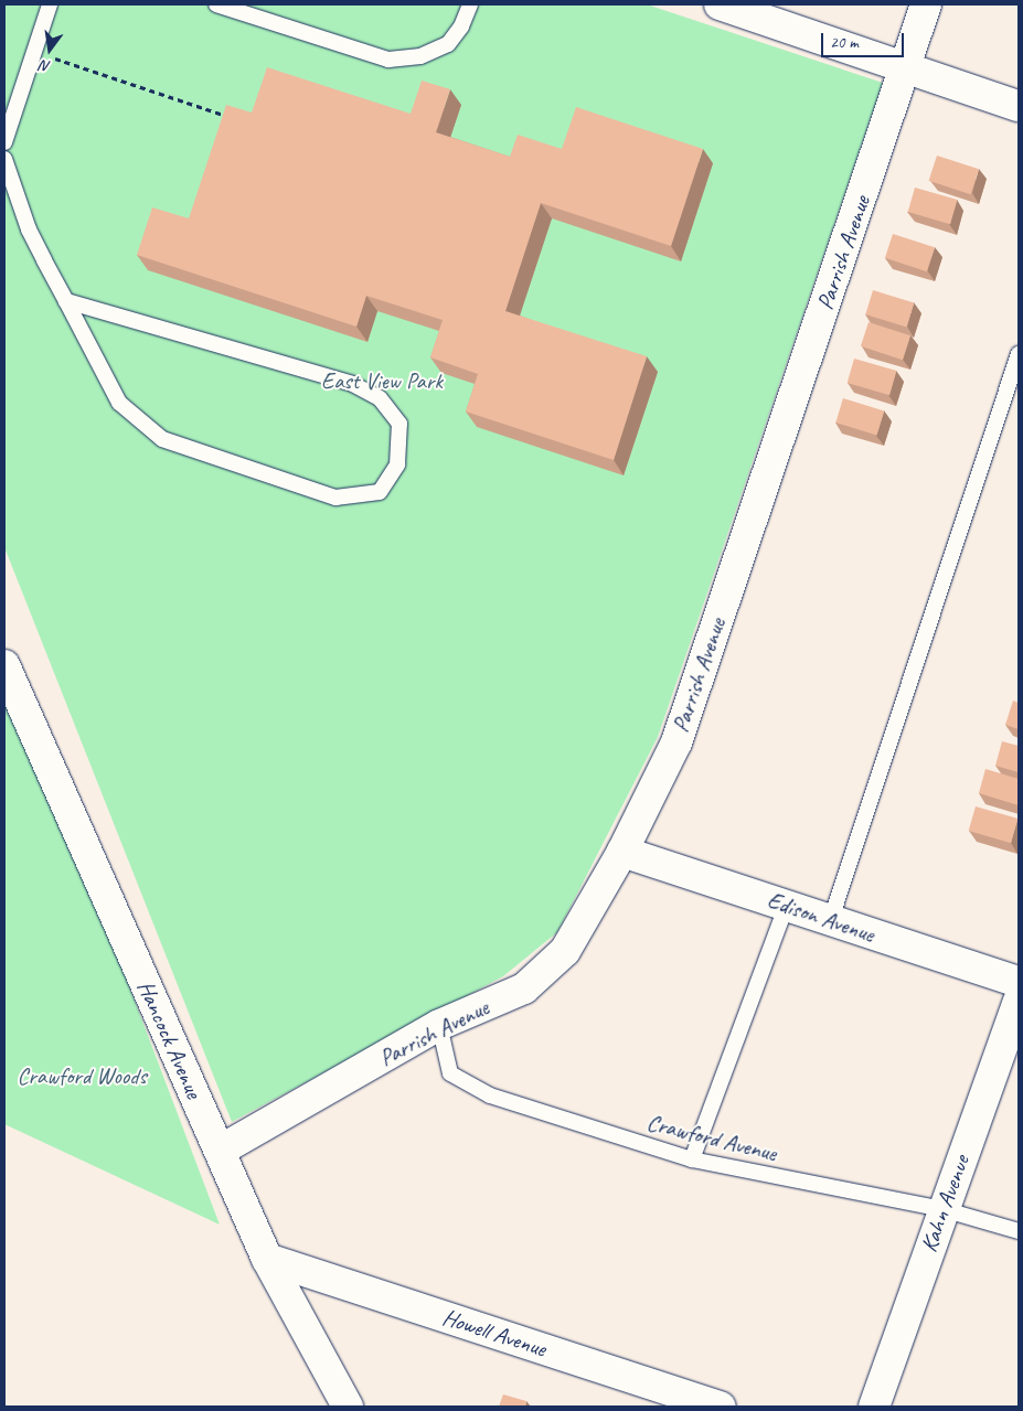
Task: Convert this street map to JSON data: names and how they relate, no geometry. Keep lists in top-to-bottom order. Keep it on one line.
{"streets":{"street":["Parrish Avenue","Edison Avenue","Hancock Avenue","Kahn Avenue","Howell Avenue"],"lane":["Crawford Avenue"]},"crossings":[["Parrish Avenue","Edison Avenue"],["Parrish Avenue","Hancock Avenue"],["Parrish Avenue","Crawford Avenue"],["Hancock Avenue","Howell Avenue"],["Crawford Avenue","Kahn Avenue"]],"parks":["East View Park","Crawford Woods"],"scale_bar":"20 m","north":"bottom"}
